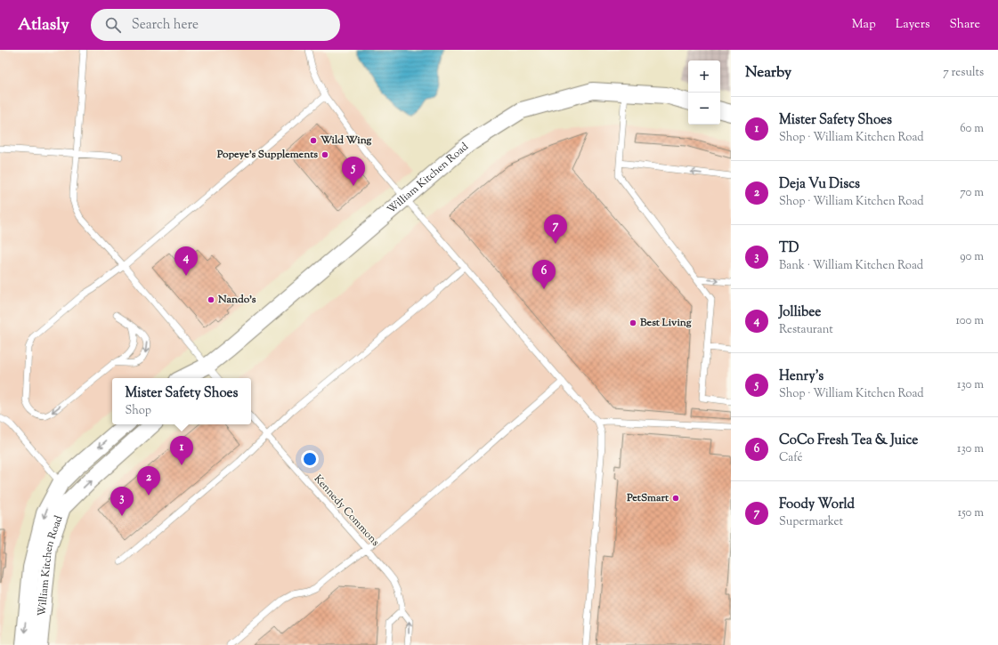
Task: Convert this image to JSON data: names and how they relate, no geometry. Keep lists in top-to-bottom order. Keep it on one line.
{"streets":{"street":["William Kitchen Road"],"lane":["Kennedy Commons"]},"places":["Wild Wing","Popeye's Supplements","Nando's","Best Living","PetSmart"],"page":{"header":"Atlasly","search":"Search here","nav":["Map","Layers","Share"],"heading":["Nearby","7 results"],"map_buttons":["+","−"],"list":[{"mark":"1","name":"Mister Safety Shoes","note":"Shop · William Kitchen Road","value":"60 m"},{"mark":"2","name":"Deja Vu Discs","note":"Shop · William Kitchen Road","value":"70 m"},{"mark":"3","name":"TD","note":"Bank · William Kitchen Road","value":"90 m"},{"mark":"4","name":"Jollibee","note":"Restaurant","value":"100 m"},{"mark":"5","name":"Henry's","note":"Shop · William Kitchen Road","value":"130 m"},{"mark":"6","name":"CoCo Fresh Tea & Juice","note":"Café","value":"130 m"},{"mark":"7","name":"Foody World","note":"Supermarket","value":"150 m"}],"pins":["5","7","4","6","1","2","3"],"popup":["Mister Safety Shoes","Shop"]}}
